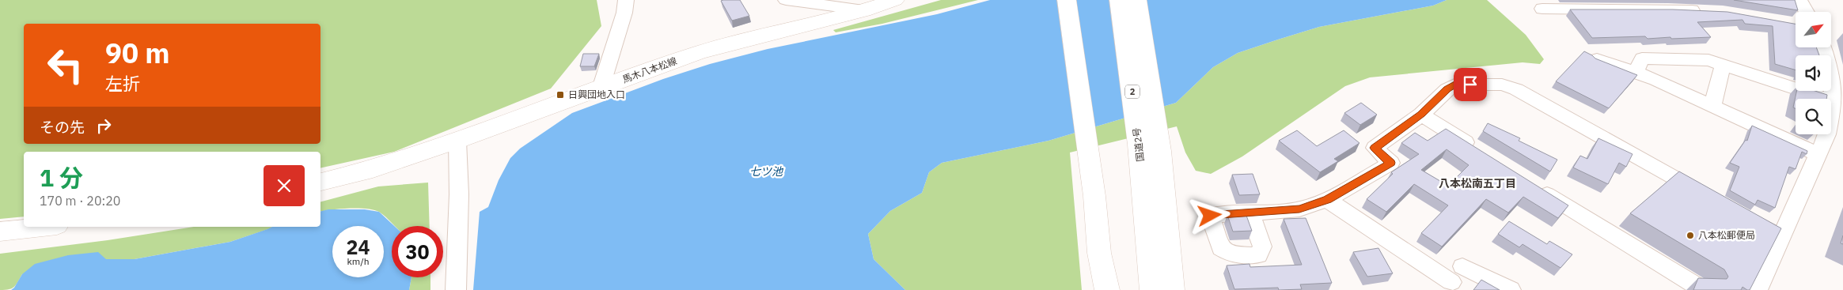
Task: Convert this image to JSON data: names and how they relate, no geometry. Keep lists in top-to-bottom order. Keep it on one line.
{"streets":{"main road":["馬木八本松線","2","国道2号"]},"districts":["八本松南五丁目"],"water":["七ツ池"],"places":{"transit":["日興団地入口"],"other":["八本松郵便局"]},"north":"top right","page":{"turn":["90 m","左折"],"then":"その先","heading":["1 分","170 m · 20:20"],"speed":"24 km/h","limit":"30"}}
